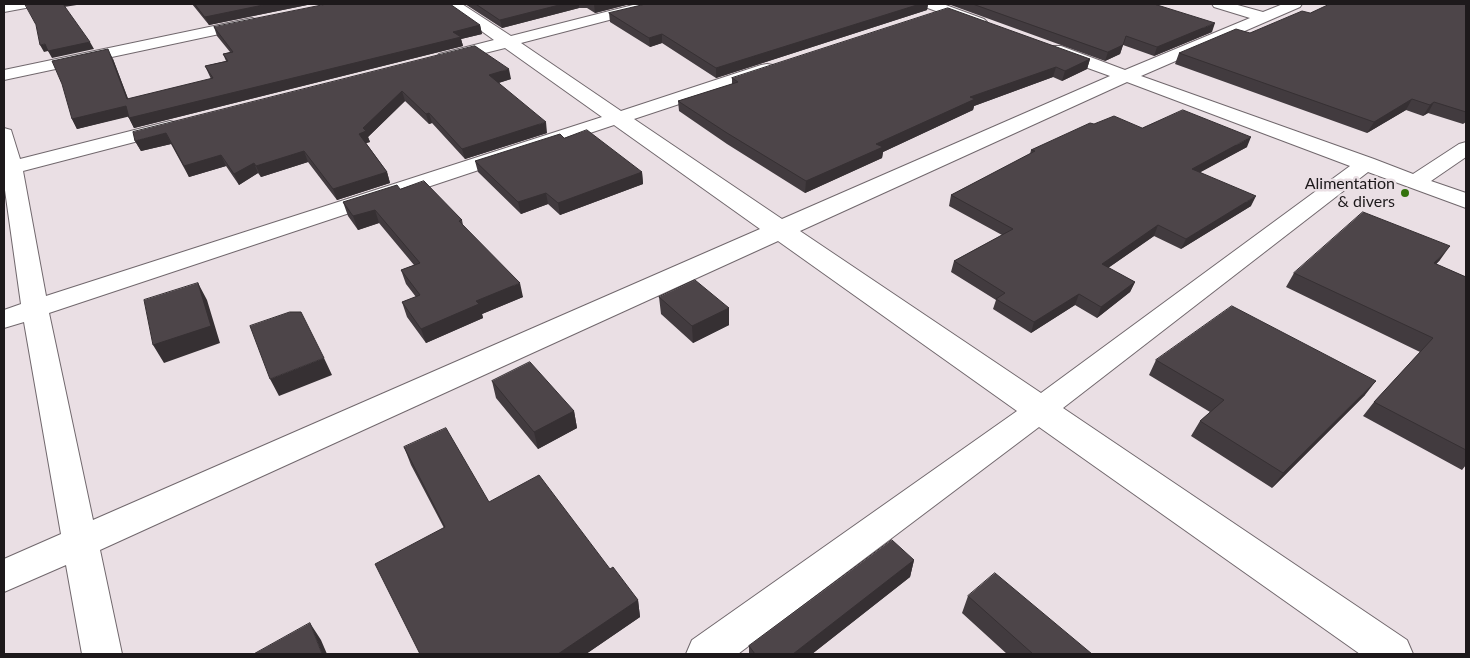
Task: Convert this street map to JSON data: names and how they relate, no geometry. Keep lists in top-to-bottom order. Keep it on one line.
{"places":["Alimentation & divers"]}
